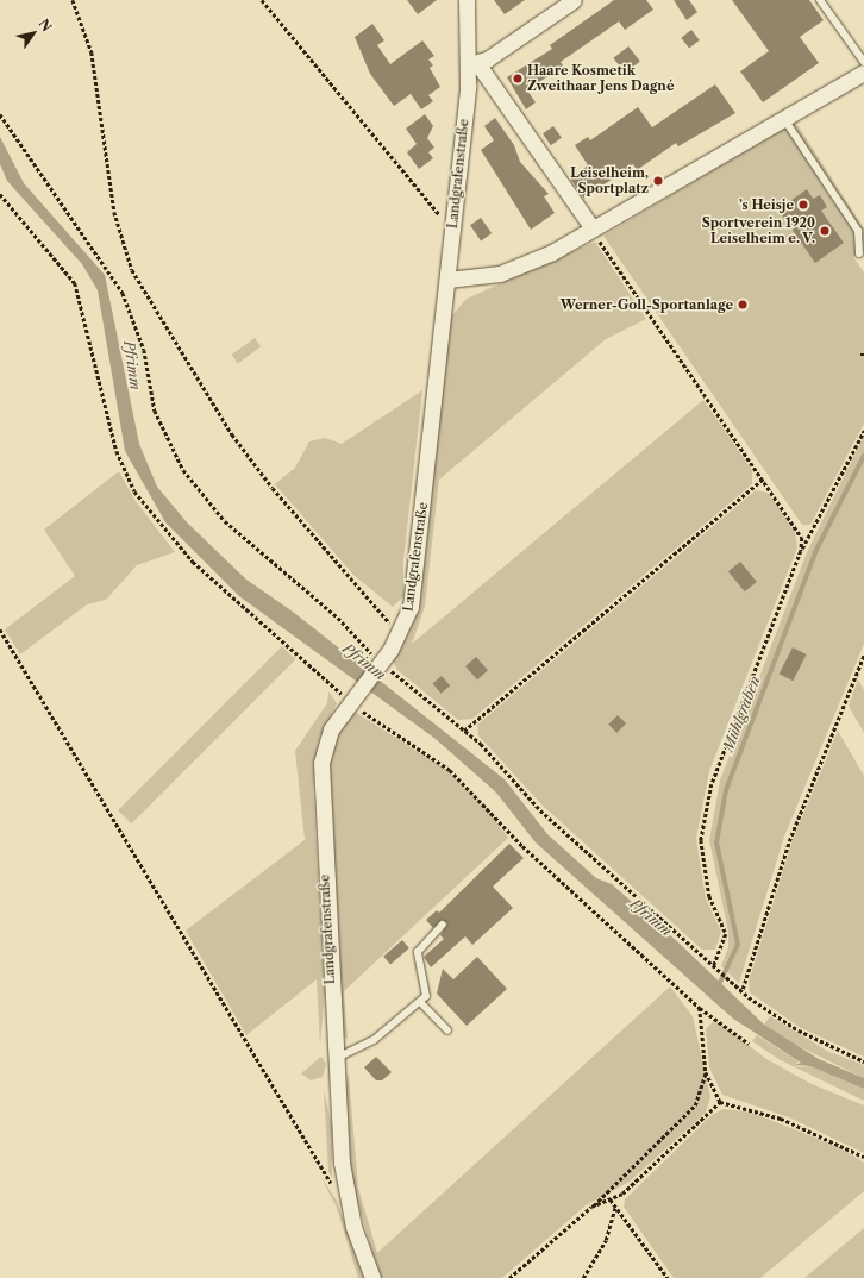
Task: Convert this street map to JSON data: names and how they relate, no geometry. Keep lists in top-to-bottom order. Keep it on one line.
{"streets":{"street":["Landgrafenstraße"]},"water":["Pfrimm","Mühlgraben"],"places":["Haare Kosmetik Zweithaar Jens Dagné","Leiselheim, Sportplatz","’s Heisje","Sportverein 1920 Leiselheim e. V.","Werner-Goll-Sportanlage"],"north":"top right"}
